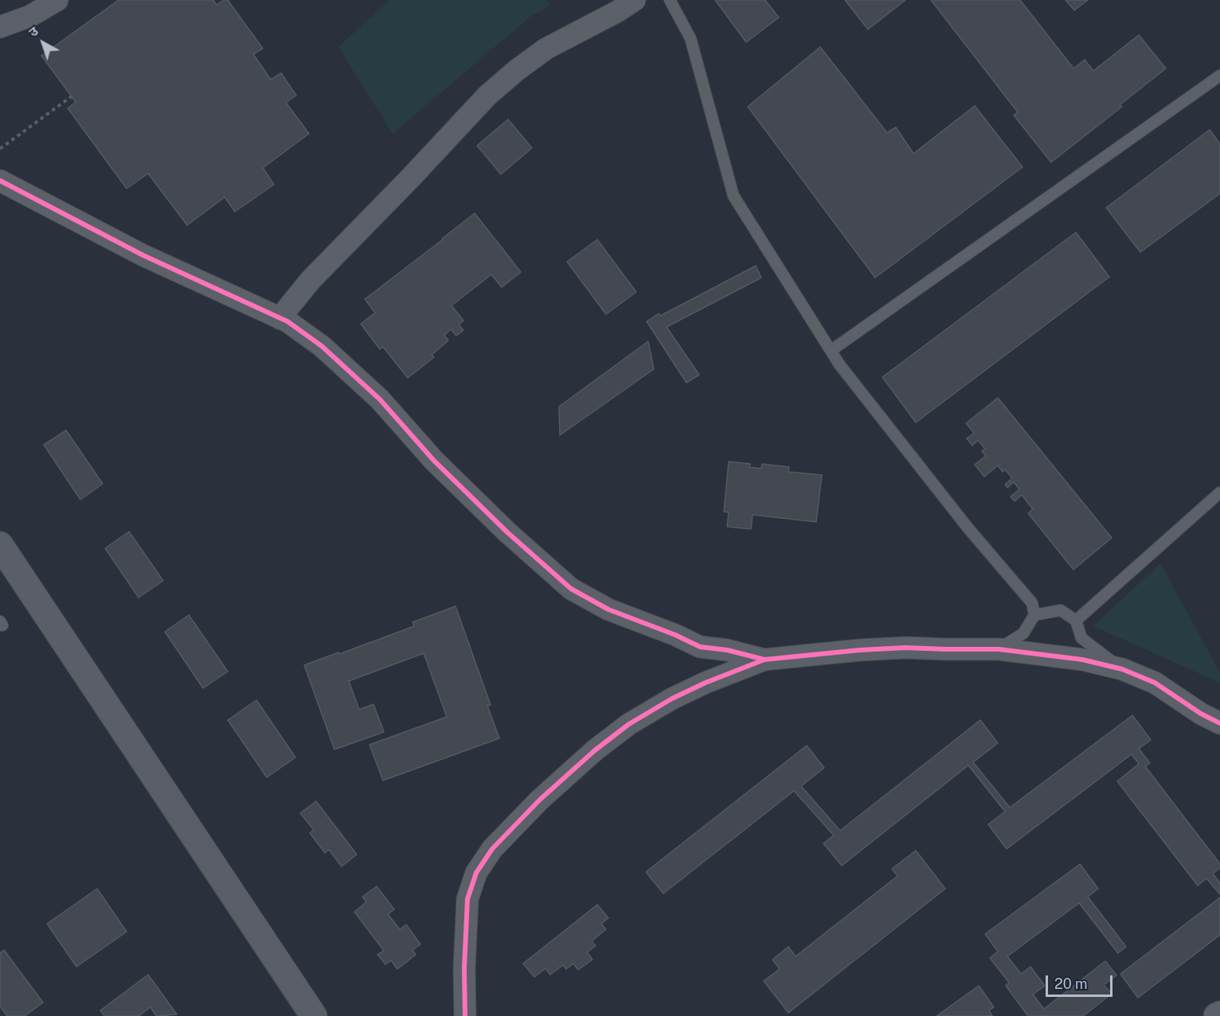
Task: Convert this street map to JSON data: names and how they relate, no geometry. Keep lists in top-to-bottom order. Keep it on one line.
{"scale_bar":"20 m","north":"top left"}
